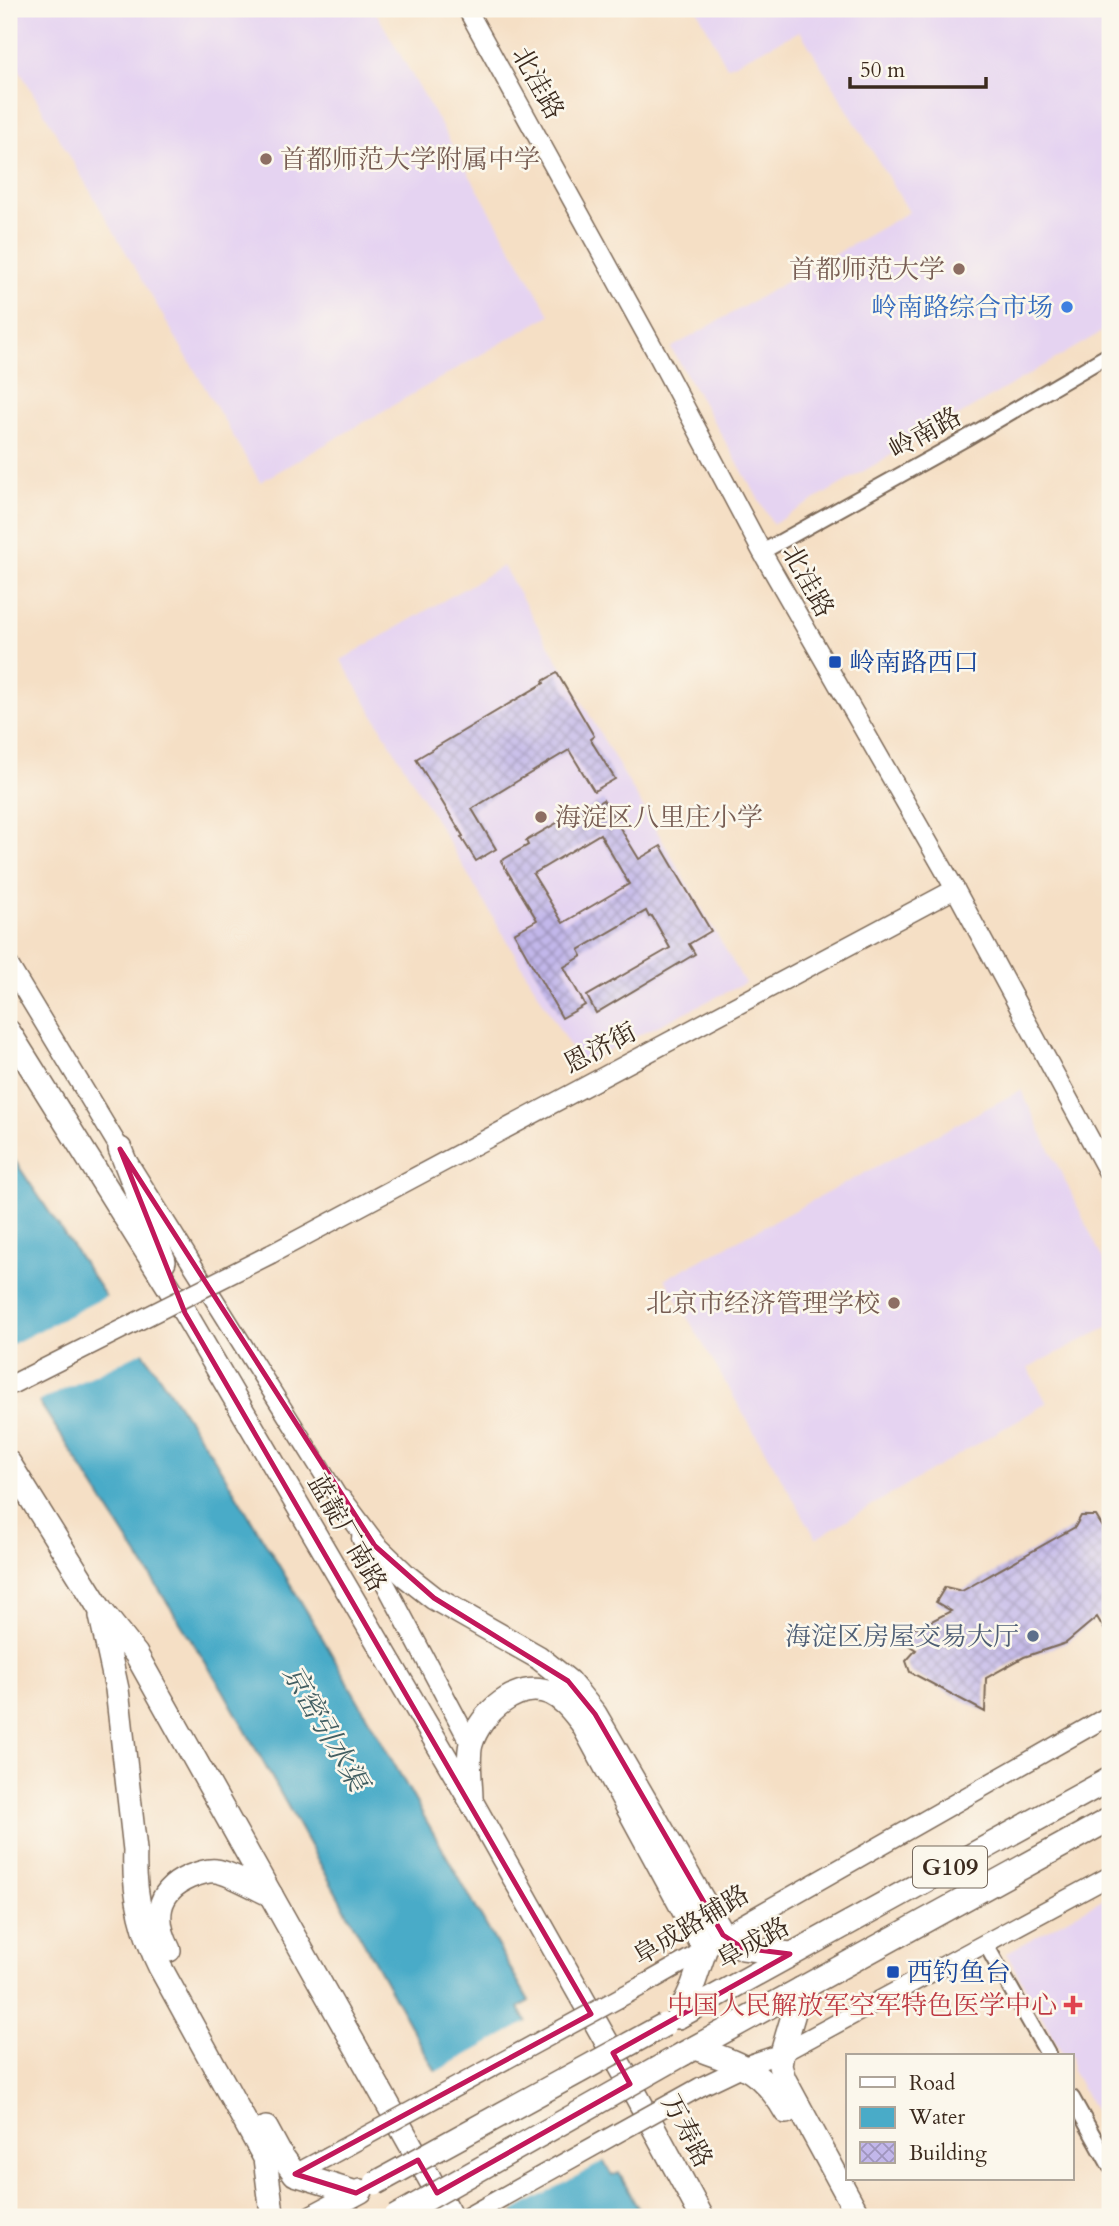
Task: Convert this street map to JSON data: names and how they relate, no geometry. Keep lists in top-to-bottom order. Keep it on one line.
{"streets":{"highway":["蓝靛厂南路","G109","阜成路","万寿路"],"street":["北洼路","岭南路","恩济街","阜成路辅路"]},"crossings":[["北洼路","岭南路"],["北洼路","恩济街"],["蓝靛厂南路","万寿路"]],"water":["京密引水渠"],"places":{"other":["首都师范大学附属中学","首都师范大学","岭南路综合市场","海淀区八里庄小学","北京市经济管理学校","海淀区房屋交易大厅"],"transit":["岭南路西口","西钓鱼台"],"health":["中国人民解放军空军特色医学中心"]},"legend":["Road","Water","Building"],"scale_bar":"50 m"}
